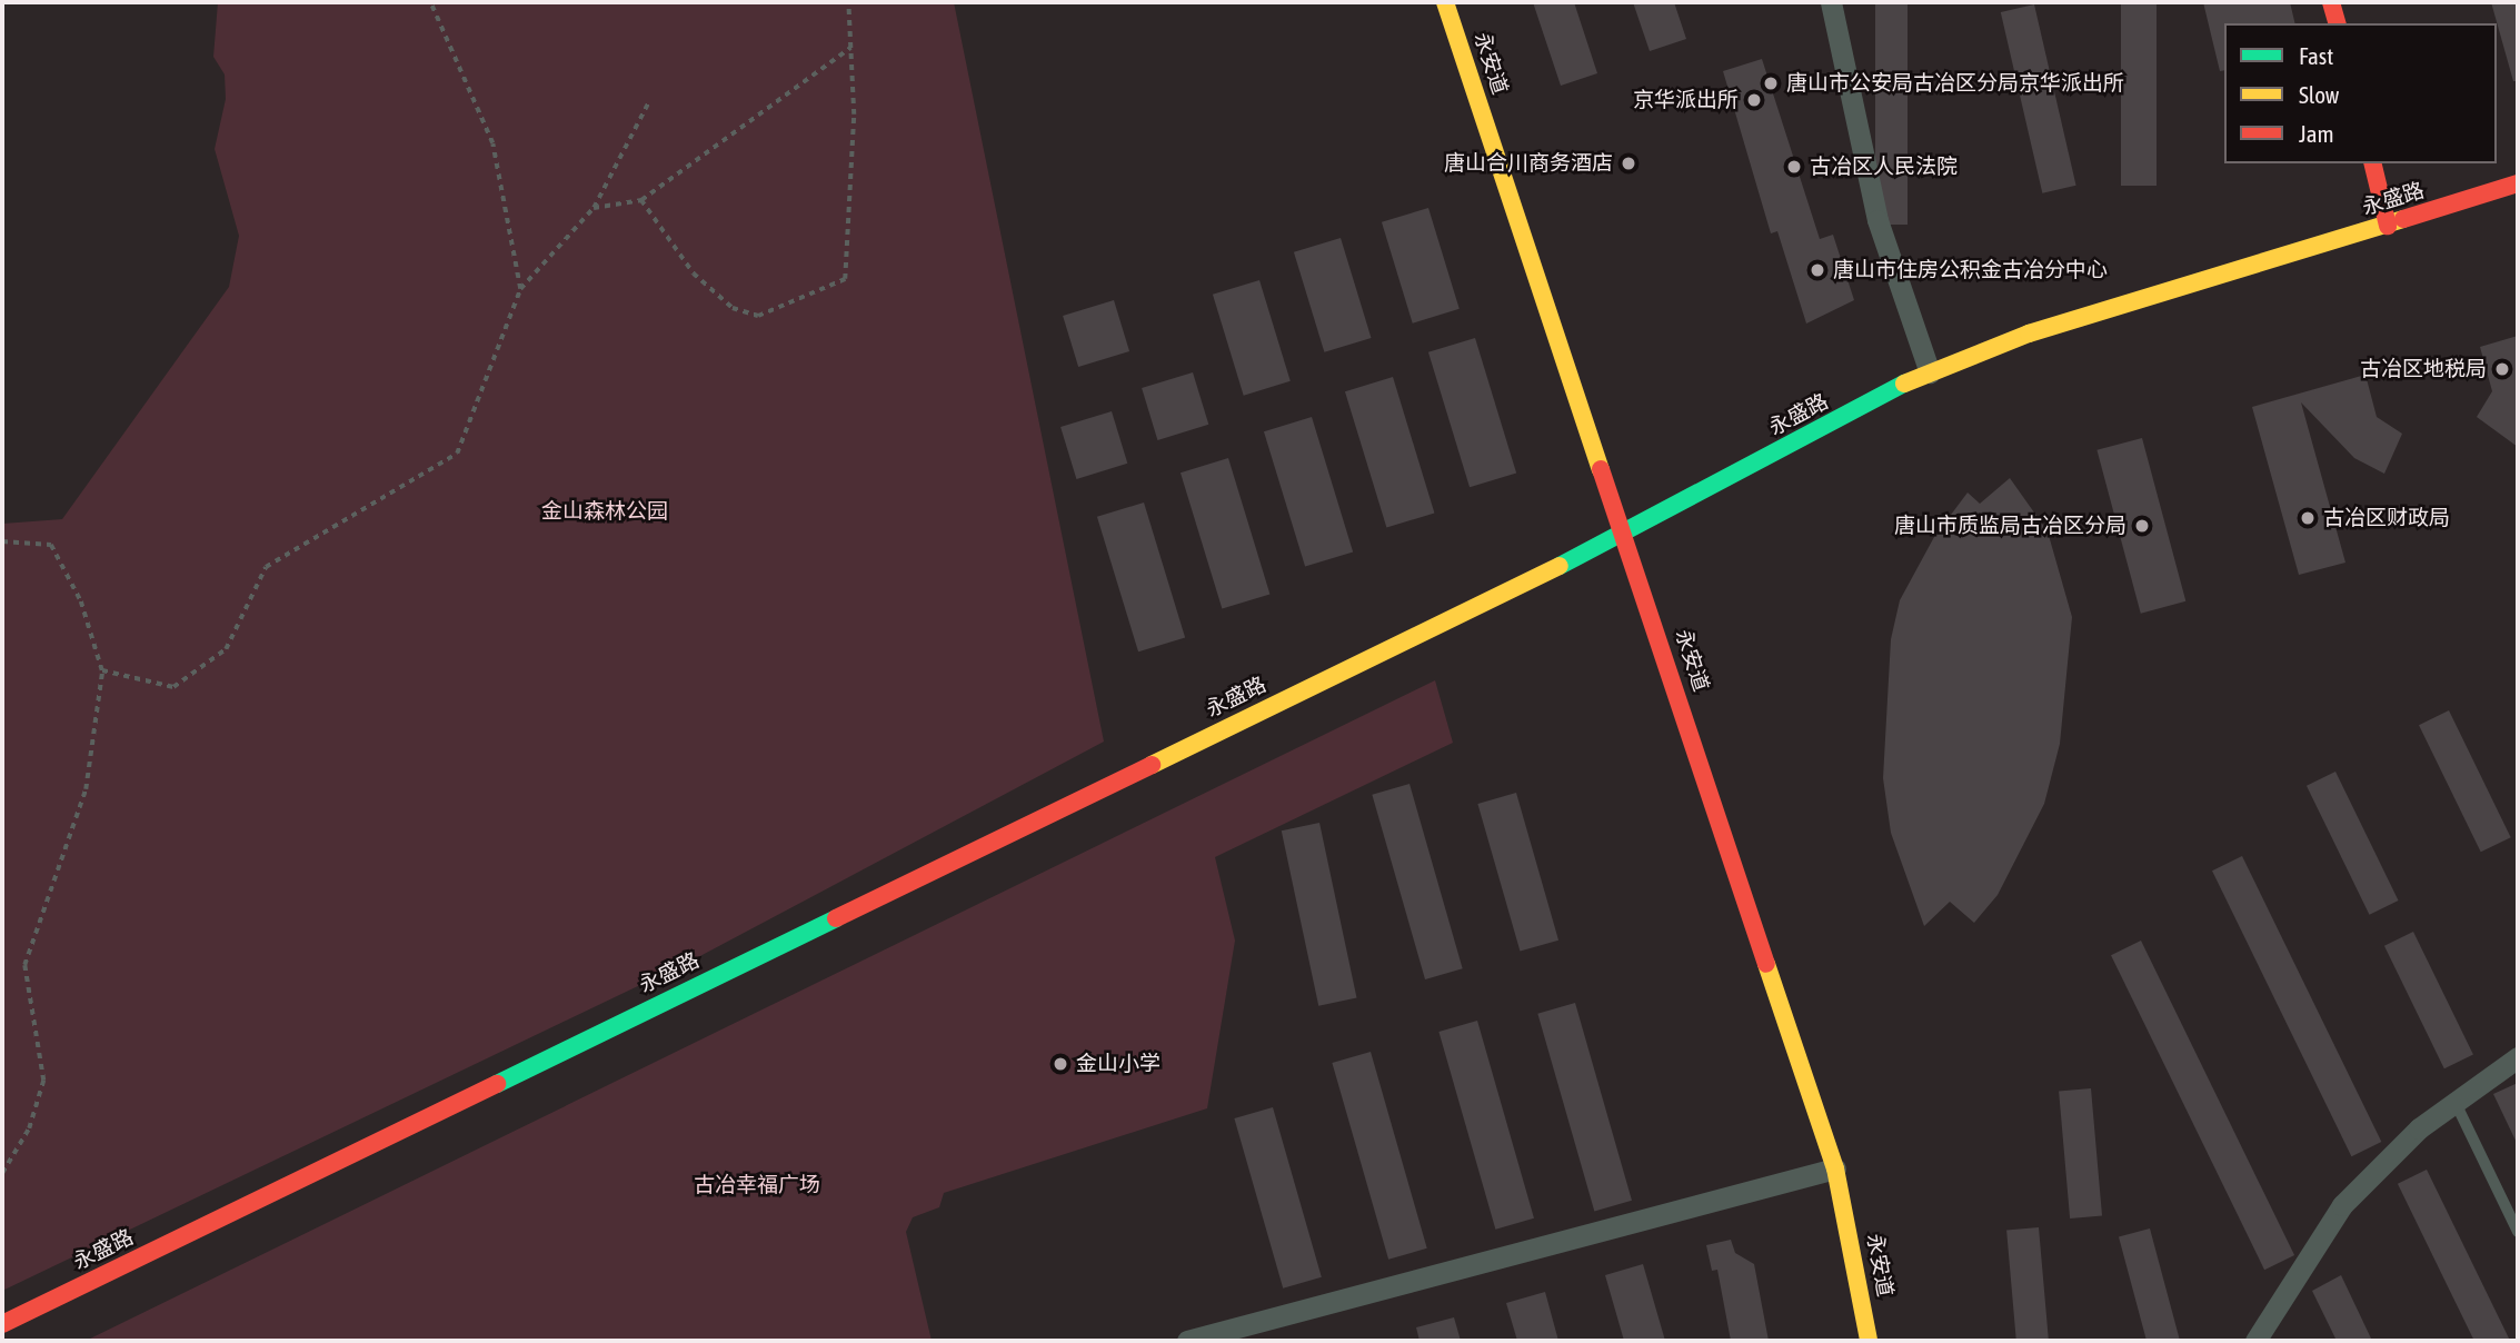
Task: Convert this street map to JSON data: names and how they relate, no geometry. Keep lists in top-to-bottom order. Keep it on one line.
{"streets":{"main road":["永安道","永盛路"]},"crossings":[["永安道","永盛路"]],"parks":["金山森林公园","古冶幸福广场"],"places":["唐山市公安局古冶区分局京华派出所","京华派出所","唐山合川商务酒店","古冶区人民法院","唐山市住房公积金古冶分中心","古冶区地税局","古冶区财政局","唐山市质监局古冶区分局","金山小学"],"legend":["Fast","Slow","Jam"]}
